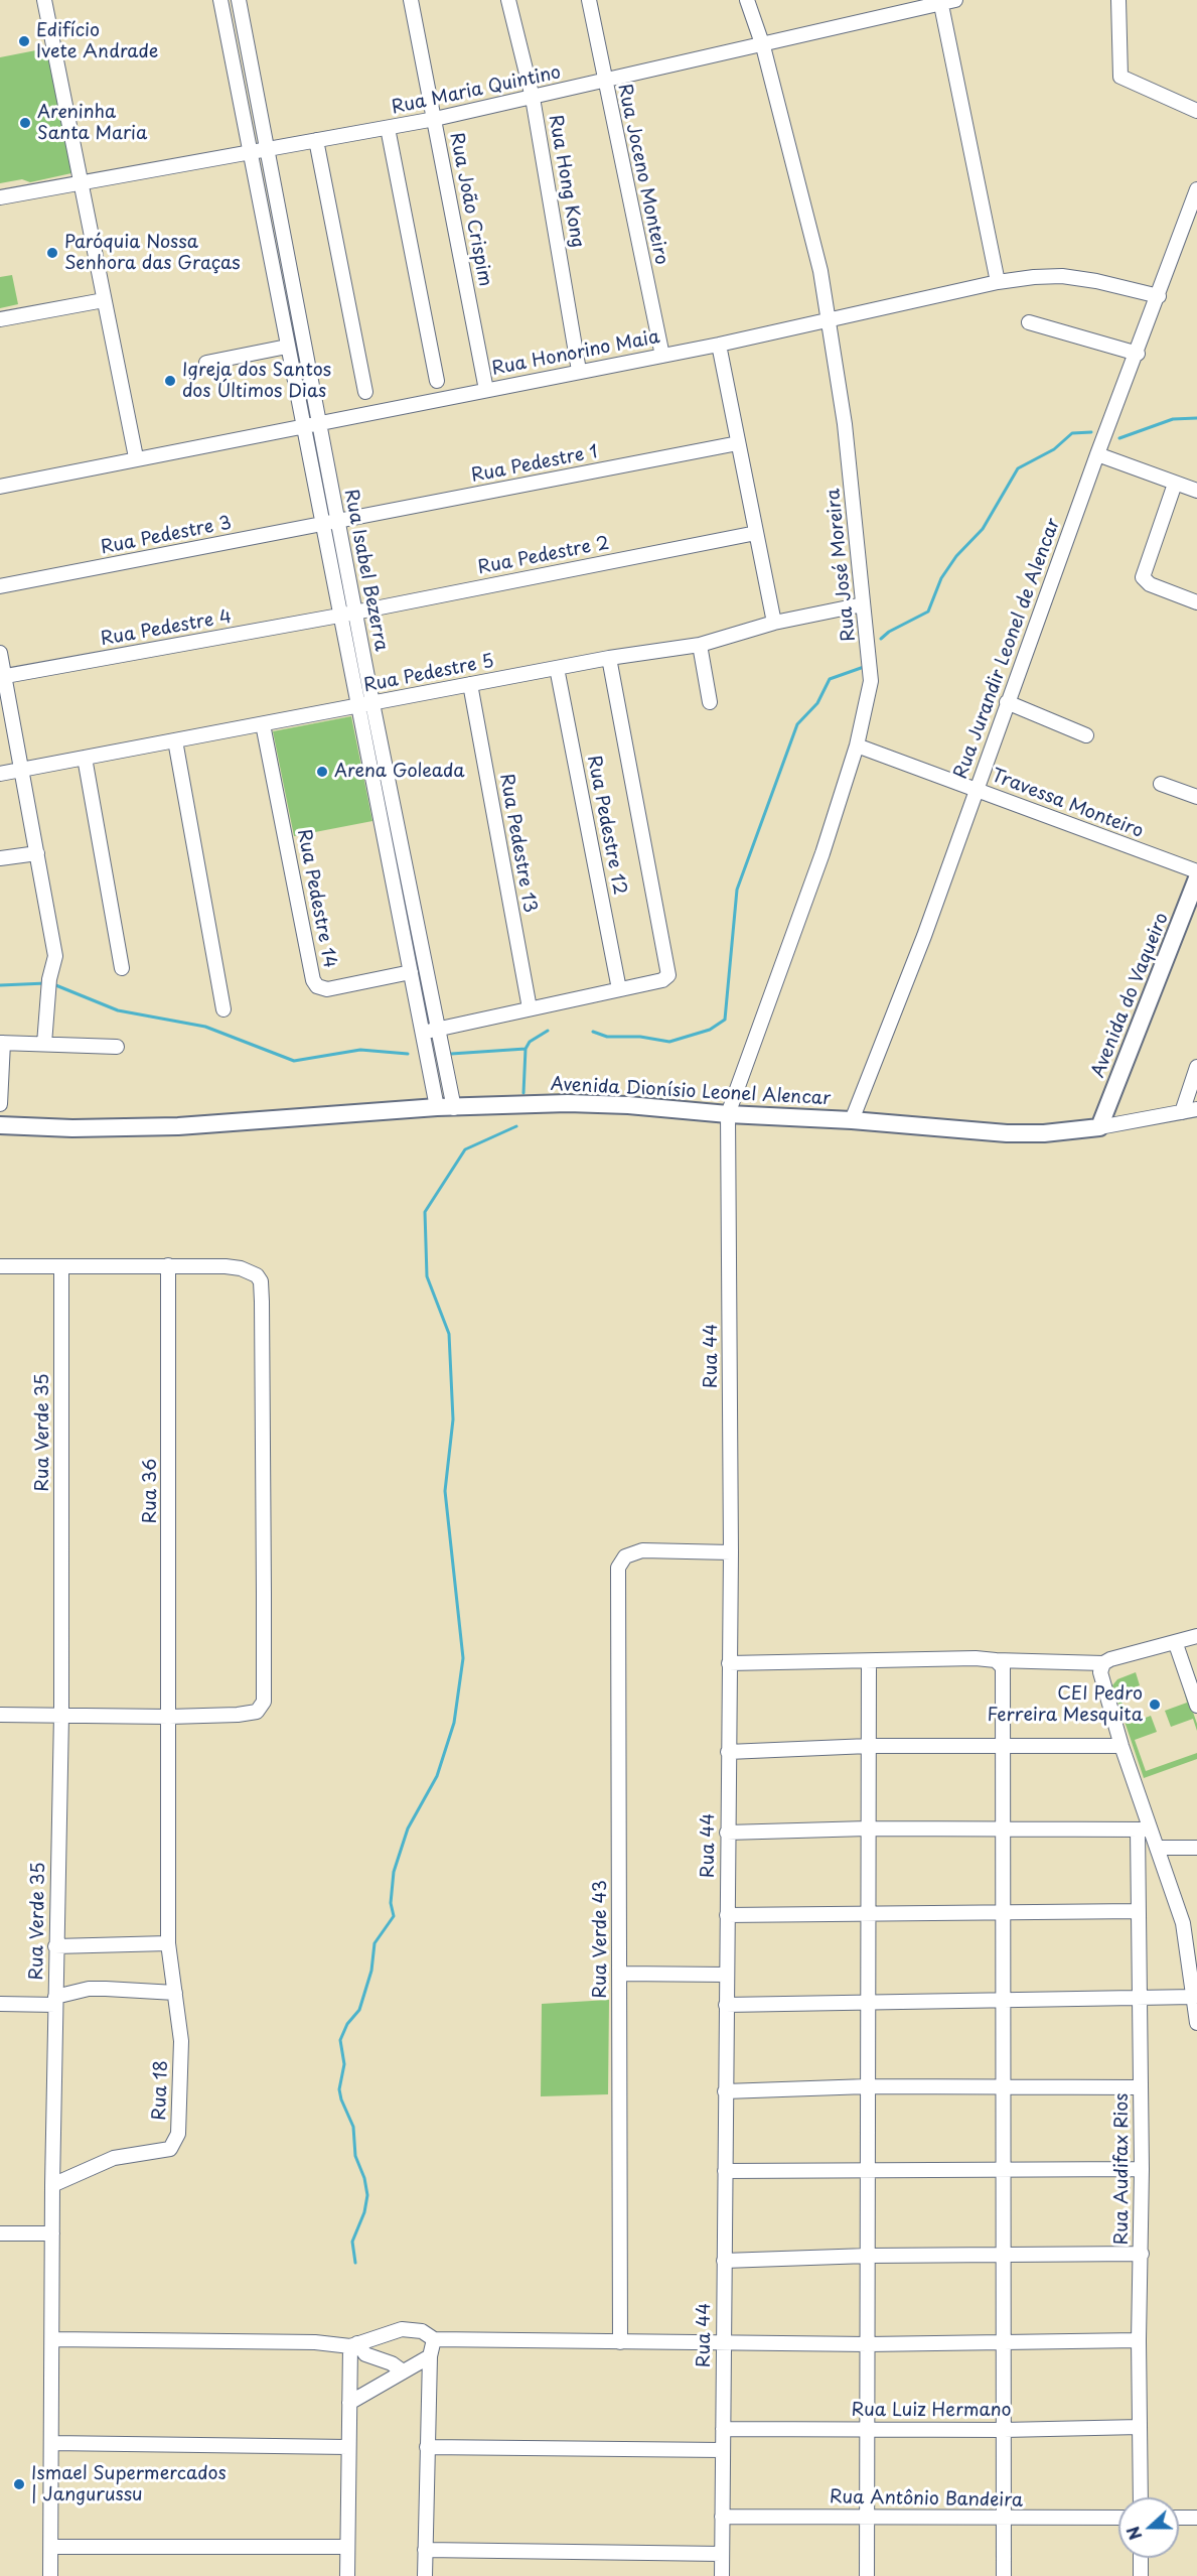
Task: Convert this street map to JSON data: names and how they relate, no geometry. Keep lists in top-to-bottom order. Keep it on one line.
{"streets":{"street":["Rua Maria Quintino","Rua Joceno Monteiro","Rua Hong Kong","Rua João Crispim","Rua Honorino Maia","Rua Pedestre 1","Rua Pedestre 3","Rua Pedestre 2","Rua José Moreira","Rua Isabel Bezerra","Rua Pedestre 4","Rua Jurandir Leonel de Alencar","Rua Pedestre 5","Travessa Monteiro","Rua Pedestre 12","Rua Pedestre 13","Rua Pedestre 14","Avenida do Vaqueiro","Avenida Dionísio Leonel Alencar","Rua 44","Rua Verde 35","Rua 36","Rua Verde 43","Rua 18","Rua Audifax Rios","Rua Luiz Hermano","Rua Antônio Bandeira"]},"crossings":[["Rua Maria Quintino","Rua Joceno Monteiro"],["Rua Maria Quintino","Rua Hong Kong"],["Rua Maria Quintino","Rua João Crispim"],["Rua Maria Quintino","Rua José Moreira"],["Rua Maria Quintino","Rua Isabel Bezerra"],["Rua Joceno Monteiro","Rua Honorino Maia"],["Rua Hong Kong","Rua Honorino Maia"],["Rua João Crispim","Rua Honorino Maia"],["Rua Honorino Maia","Rua José Moreira"],["Rua Honorino Maia","Rua Isabel Bezerra"],["Rua Honorino Maia","Rua Jurandir Leonel de Alencar"],["Rua Pedestre 1","Rua Pedestre 3"],["Rua Pedestre 1","Rua Isabel Bezerra"],["Rua Pedestre 3","Rua Isabel Bezerra"],["Rua Pedestre 2","Rua Isabel Bezerra"],["Rua Pedestre 2","Rua Pedestre 4"],["Rua José Moreira","Rua Pedestre 5"],["Rua José Moreira","Travessa Monteiro"],["Rua José Moreira","Avenida Dionísio Leonel Alencar"],["Rua José Moreira","Rua 44"],["Rua Isabel Bezerra","Rua Pedestre 4"],["Rua Isabel Bezerra","Rua Pedestre 5"],["Rua Isabel Bezerra","Rua Pedestre 14"],["Rua Isabel Bezerra","Avenida Dionísio Leonel Alencar"],["Rua Jurandir Leonel de Alencar","Travessa Monteiro"],["Rua Jurandir Leonel de Alencar","Avenida Dionísio Leonel Alencar"],["Rua Pedestre 5","Rua Pedestre 12"],["Rua Pedestre 5","Rua Pedestre 13"],["Rua Pedestre 5","Rua Pedestre 14"],["Avenida do Vaqueiro","Avenida Dionísio Leonel Alencar"],["Avenida Dionísio Leonel Alencar","Rua 44"],["Rua 44","Rua Verde 43"],["Rua 44","Rua Luiz Hermano"],["Rua 44","Rua Antônio Bandeira"],["Rua Verde 35","Rua 18"],["Rua 36","Rua 18"],["Rua Audifax Rios","Rua Luiz Hermano"]],"places":["Edifício Ivete Andrade","Areninha Santa Maria","Paróquia Nossa Senhora das Graças","Igreja dos Santos dos Últimos Dias","Arena Goleada","CEI Pedro Ferreira Mesquita","Ismael Supermercados | Jangurussu"],"north":"left"}
